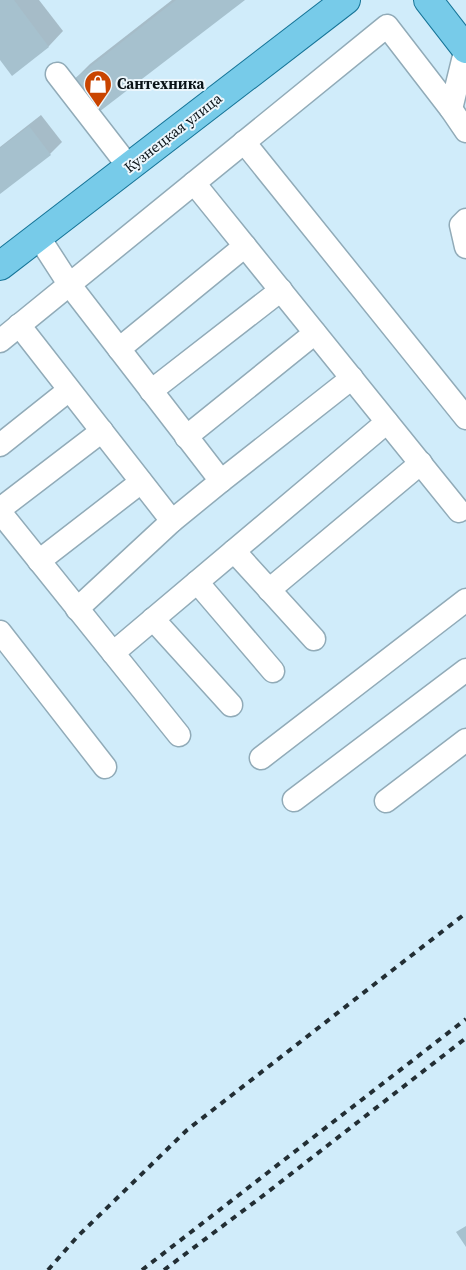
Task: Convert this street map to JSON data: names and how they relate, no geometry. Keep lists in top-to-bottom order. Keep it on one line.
{"streets":{"main road":["Кузнецкая улица"]},"places":{"shop":["Сантехника"]}}
